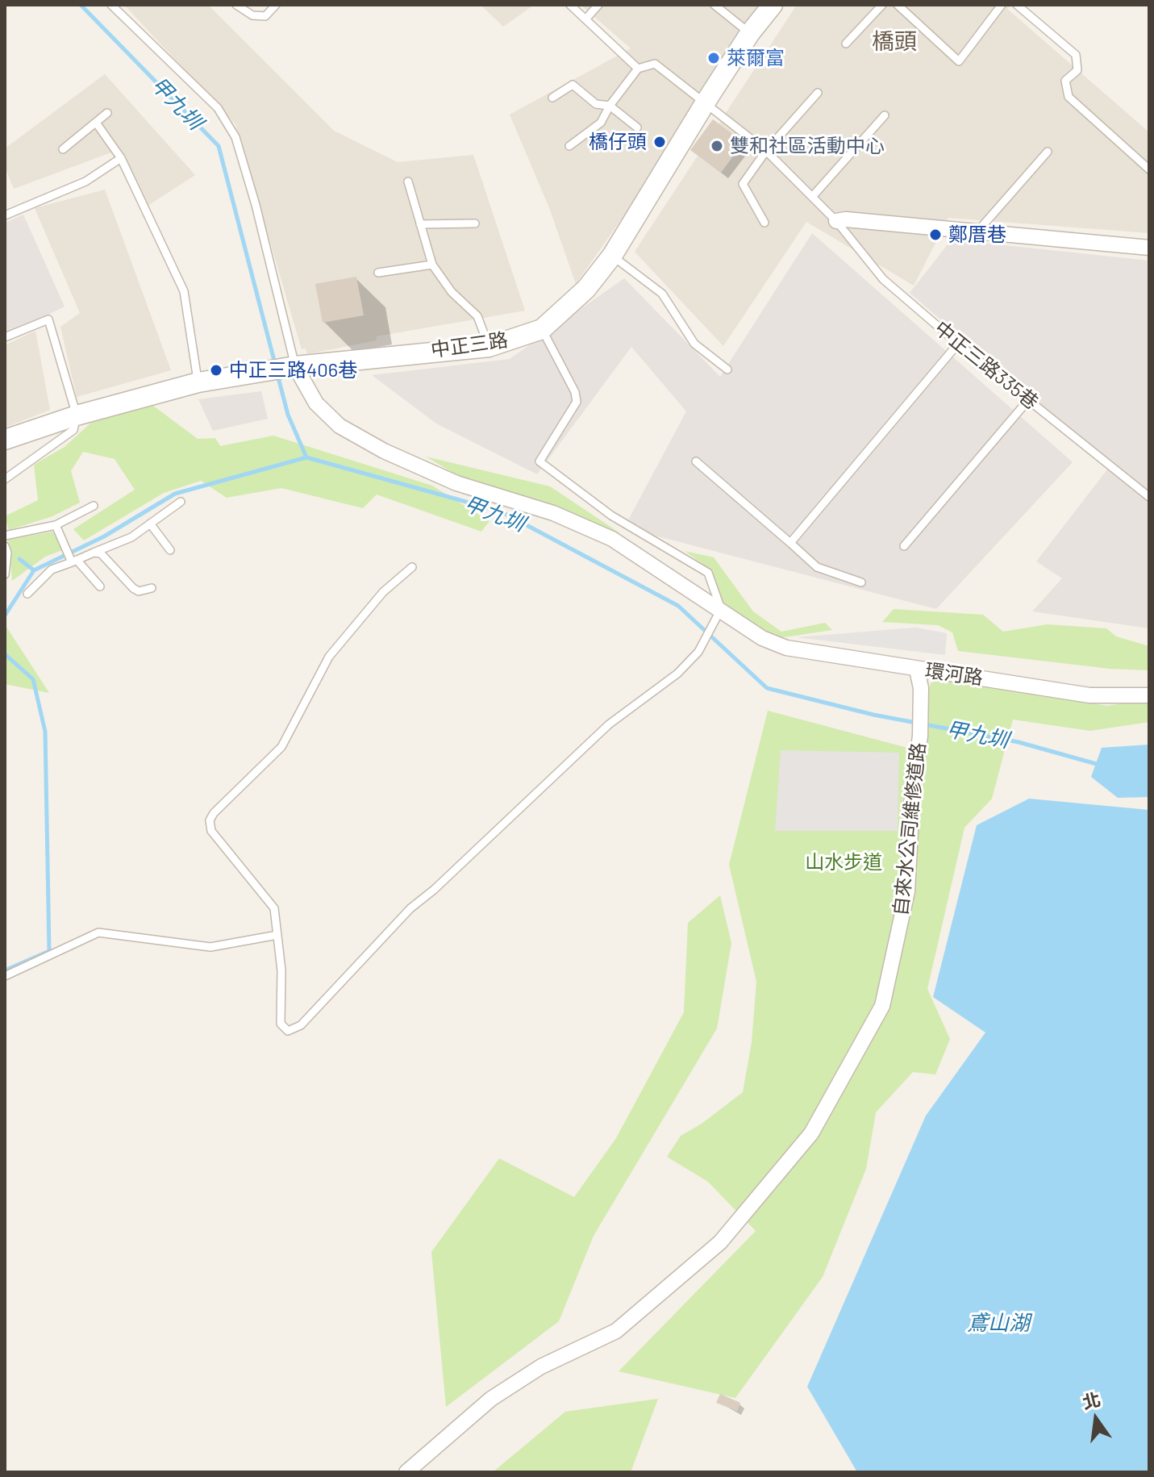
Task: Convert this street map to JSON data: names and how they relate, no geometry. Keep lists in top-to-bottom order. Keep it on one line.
{"streets":{"street":["中正三路","環河路","自來水公司維修道路"],"lane":["中正三路335巷"]},"crossings":[["中正三路","中正三路335巷"],["中正三路","環河路"],["環河路","自來水公司維修道路"]],"districts":["橋頭"],"water":["甲九圳","鳶山湖"],"parks":["山水步道"],"places":["萊爾富","橋仔頭","雙和社區活動中心","鄭厝巷","中正三路406巷"],"north":"top"}
